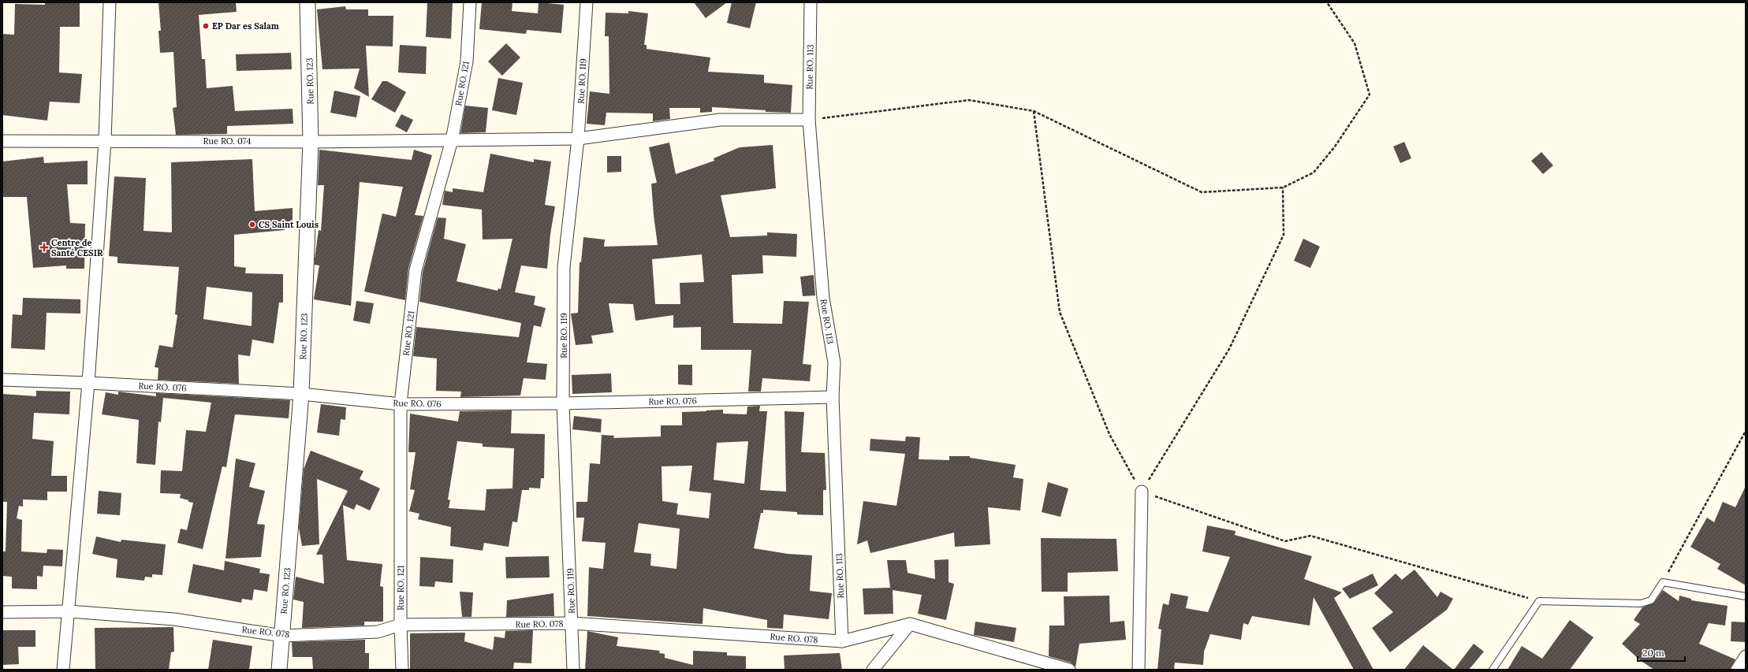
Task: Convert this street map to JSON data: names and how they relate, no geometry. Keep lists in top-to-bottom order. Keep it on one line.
{"streets":{"street":["Rue RO. 113","Rue RO. 123","Rue RO. 119","Rue RO. 121","Rue RO. 074","Rue RO. 076","Rue RO. 078"]},"crossings":[["Rue RO. 113","Rue RO. 074"],["Rue RO. 113","Rue RO. 076"],["Rue RO. 113","Rue RO. 078"],["Rue RO. 123","Rue RO. 074"],["Rue RO. 123","Rue RO. 076"],["Rue RO. 123","Rue RO. 078"],["Rue RO. 119","Rue RO. 074"],["Rue RO. 119","Rue RO. 076"],["Rue RO. 119","Rue RO. 078"],["Rue RO. 121","Rue RO. 074"],["Rue RO. 121","Rue RO. 076"],["Rue RO. 121","Rue RO. 078"]],"places":{"other":["EP Dar es Salam","CS Saint Louis"],"health":["Centre de Santé CESIR"]},"scale_bar":"20 m"}
